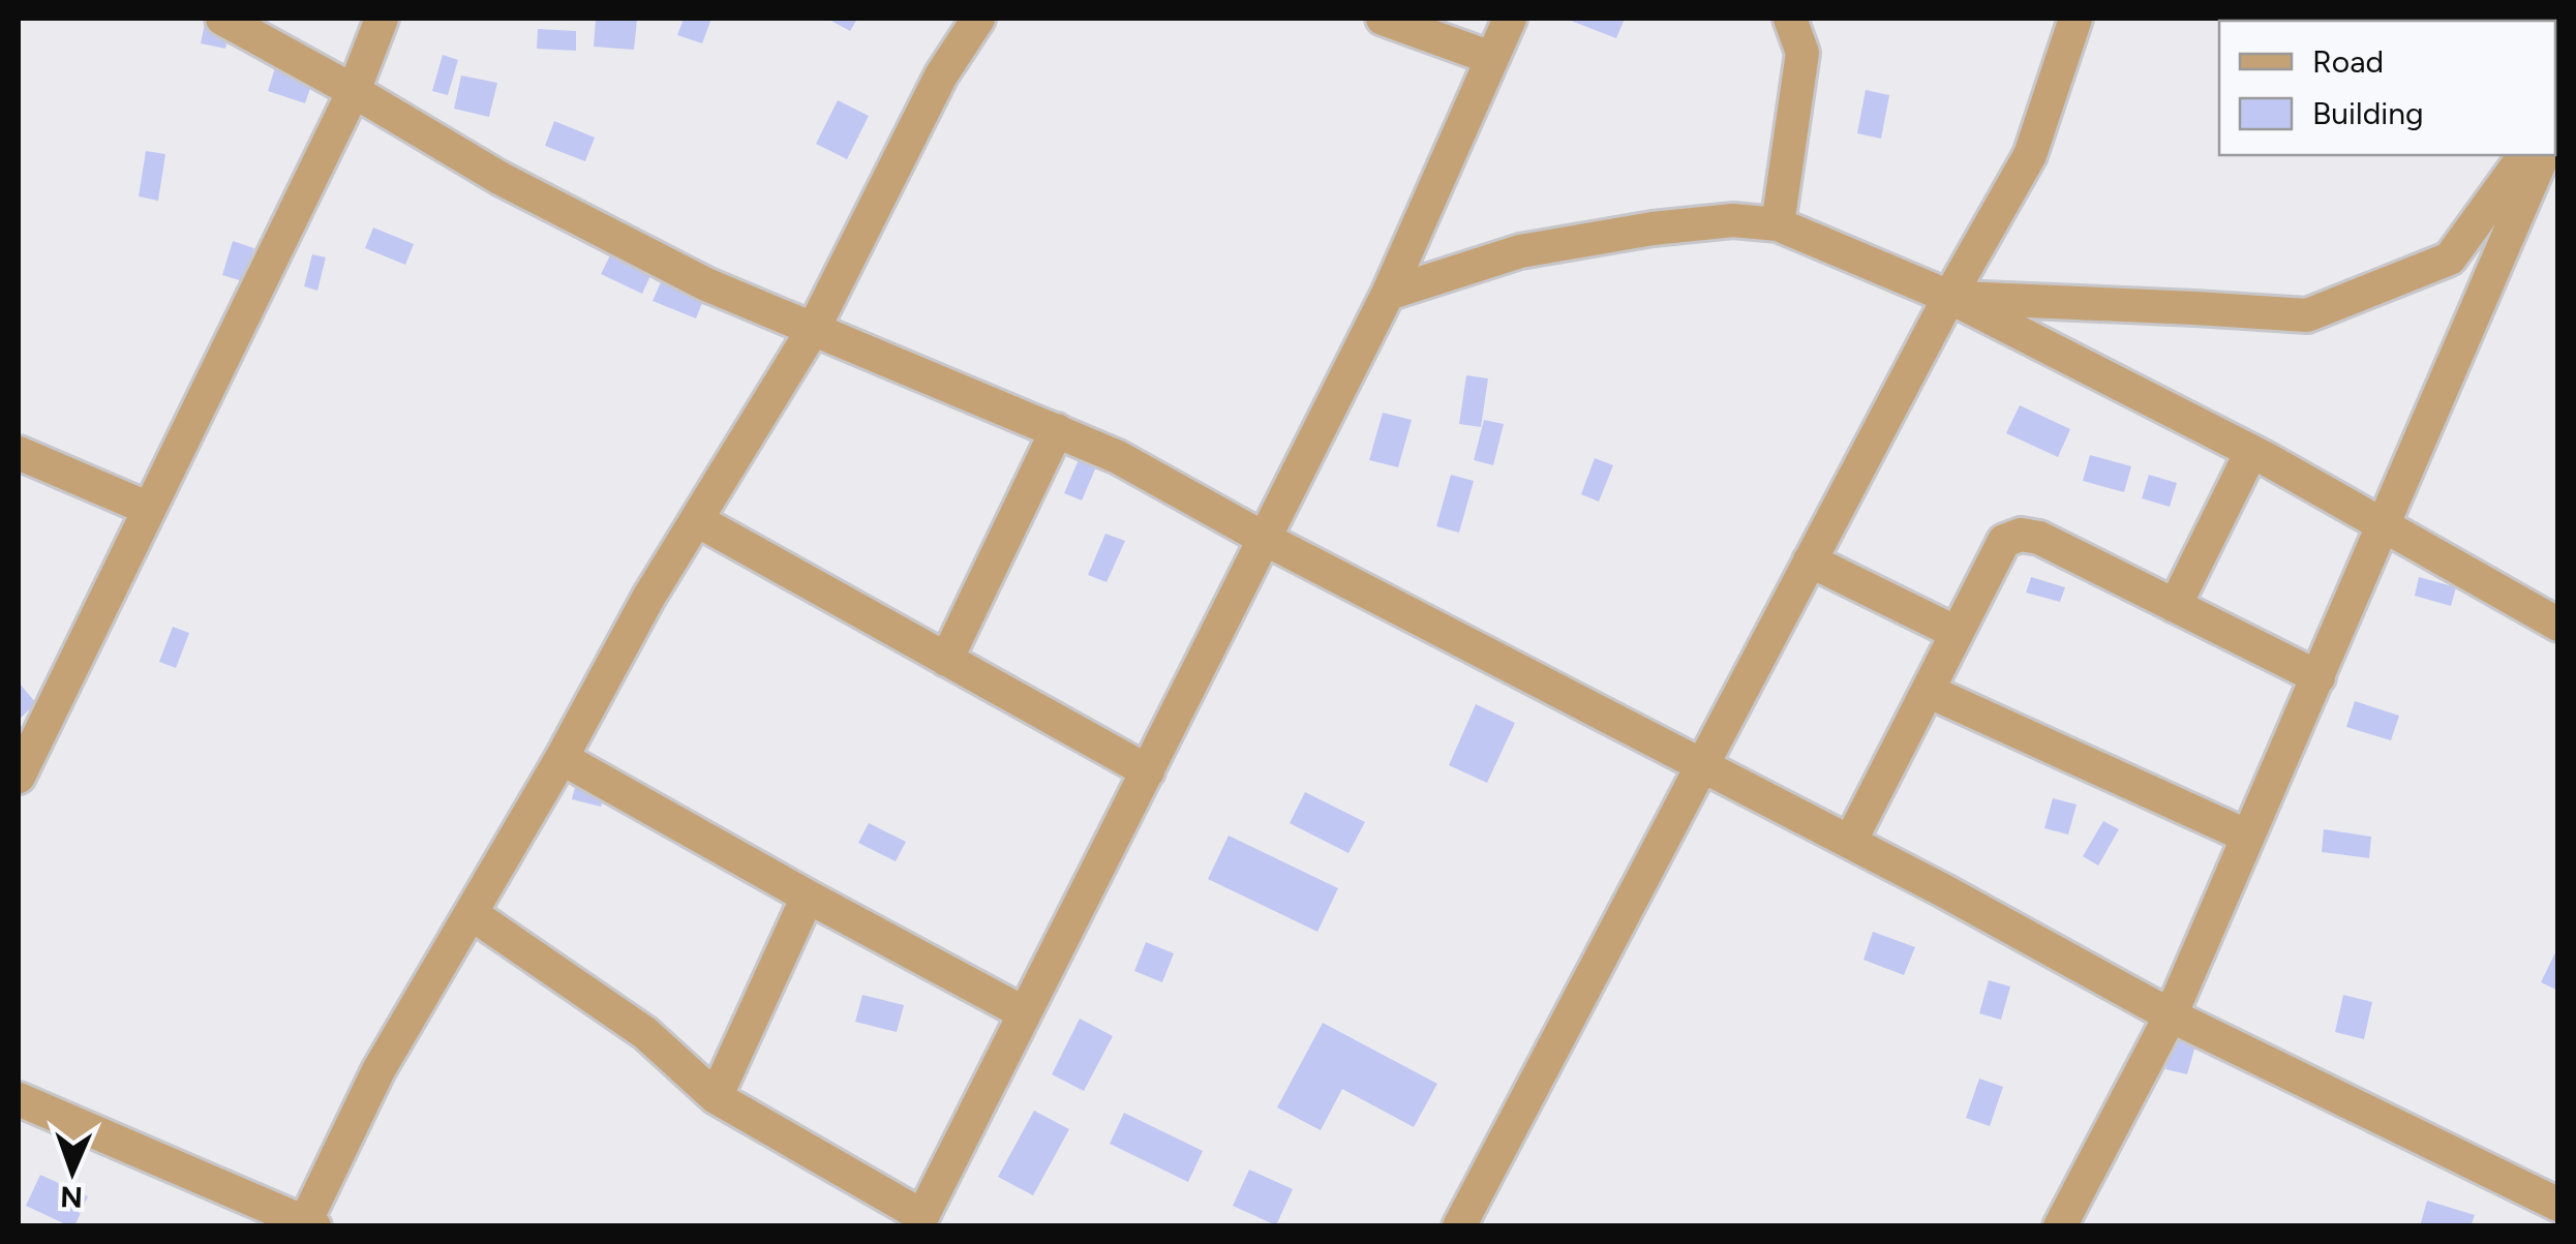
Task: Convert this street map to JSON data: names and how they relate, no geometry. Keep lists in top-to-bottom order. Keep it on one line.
{"legend":["Road","Building"],"north":"bottom"}
